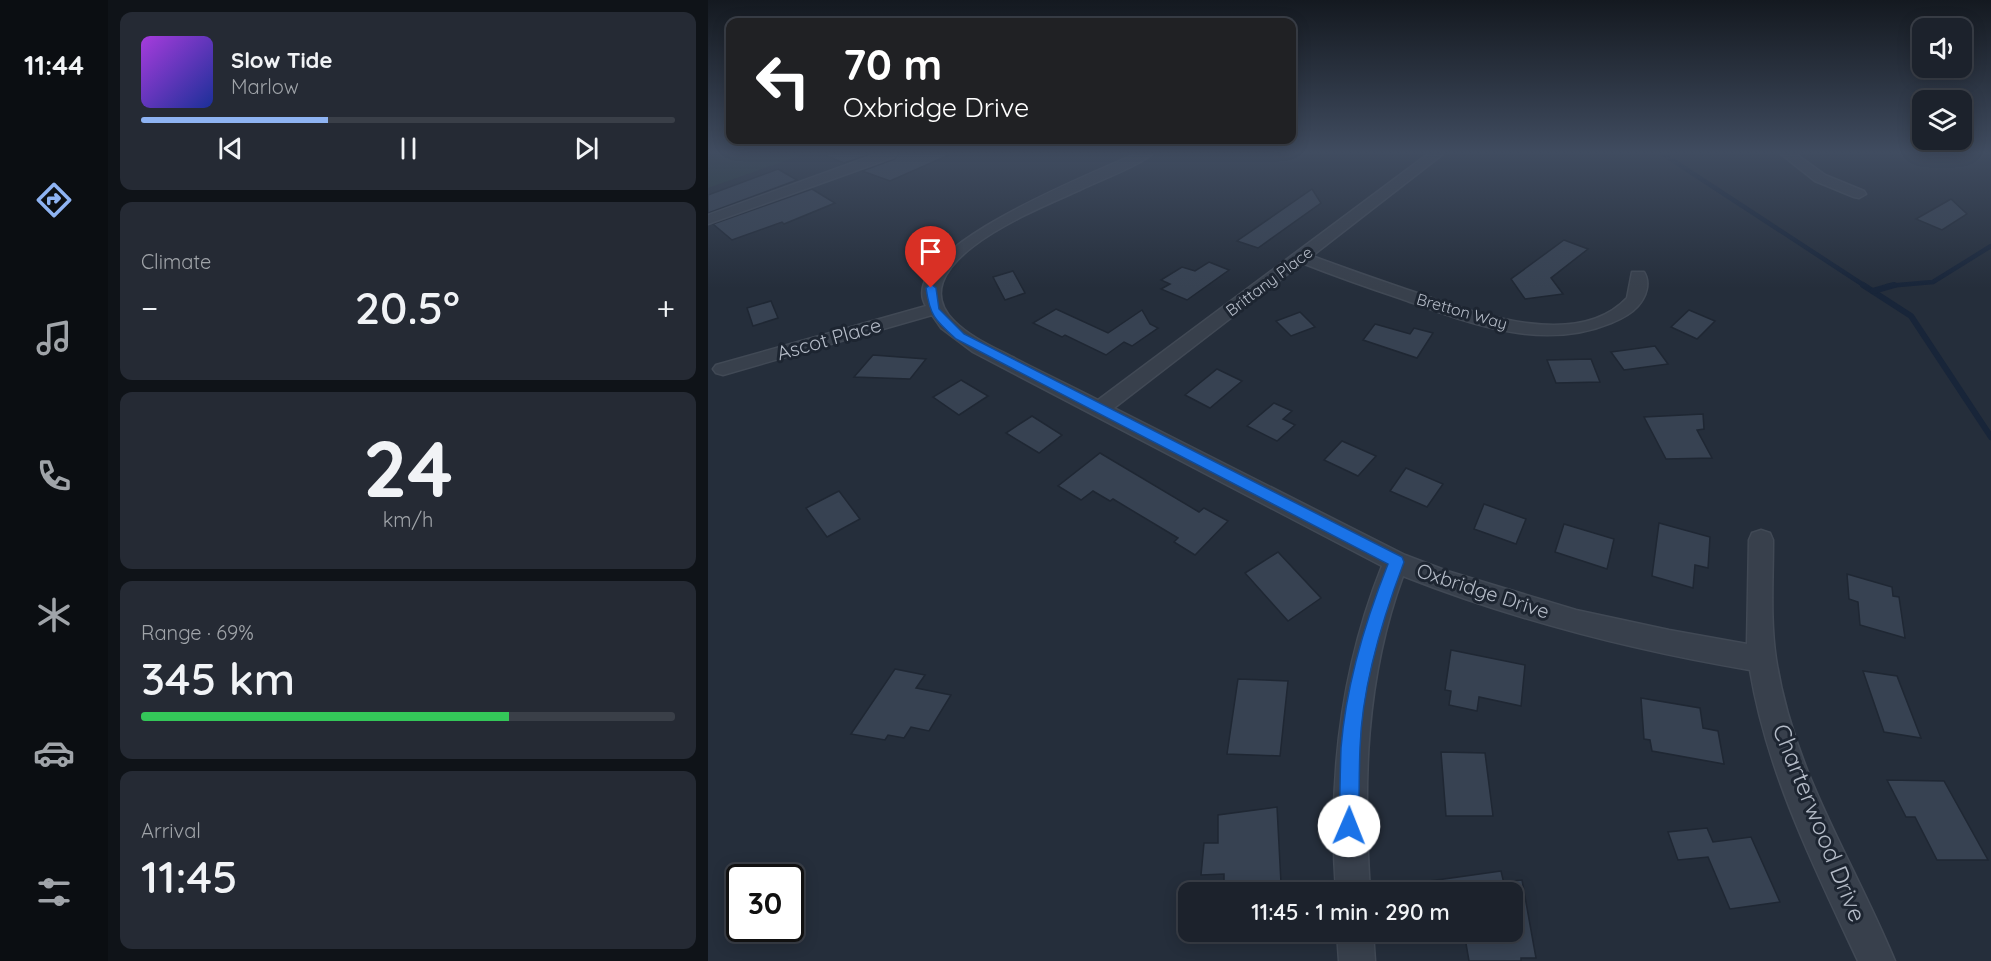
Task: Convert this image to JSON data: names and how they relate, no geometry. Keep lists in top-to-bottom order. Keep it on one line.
{"streets":{"street":["Brittany Place","Bretton Way","Ascot Place","Oxbridge Drive","Charterwood Drive"]},"crossings":[["Brittany Place","Bretton Way"],["Brittany Place","Oxbridge Drive"],["Ascot Place","Oxbridge Drive"],["Oxbridge Drive","Charterwood Drive"]],"page":{"tabs":"11:44","turn":["70 m","Oxbridge Drive"],"song":["Slow Tide","Marlow"],"tile":["Climate",["24","km/h"],["Range · 69%","345 km"],["Arrival","11:45"]],"heat":["−","20.5°","+"],"limit":"30","trip":"11:45 · 1 min · 290 m"}}
